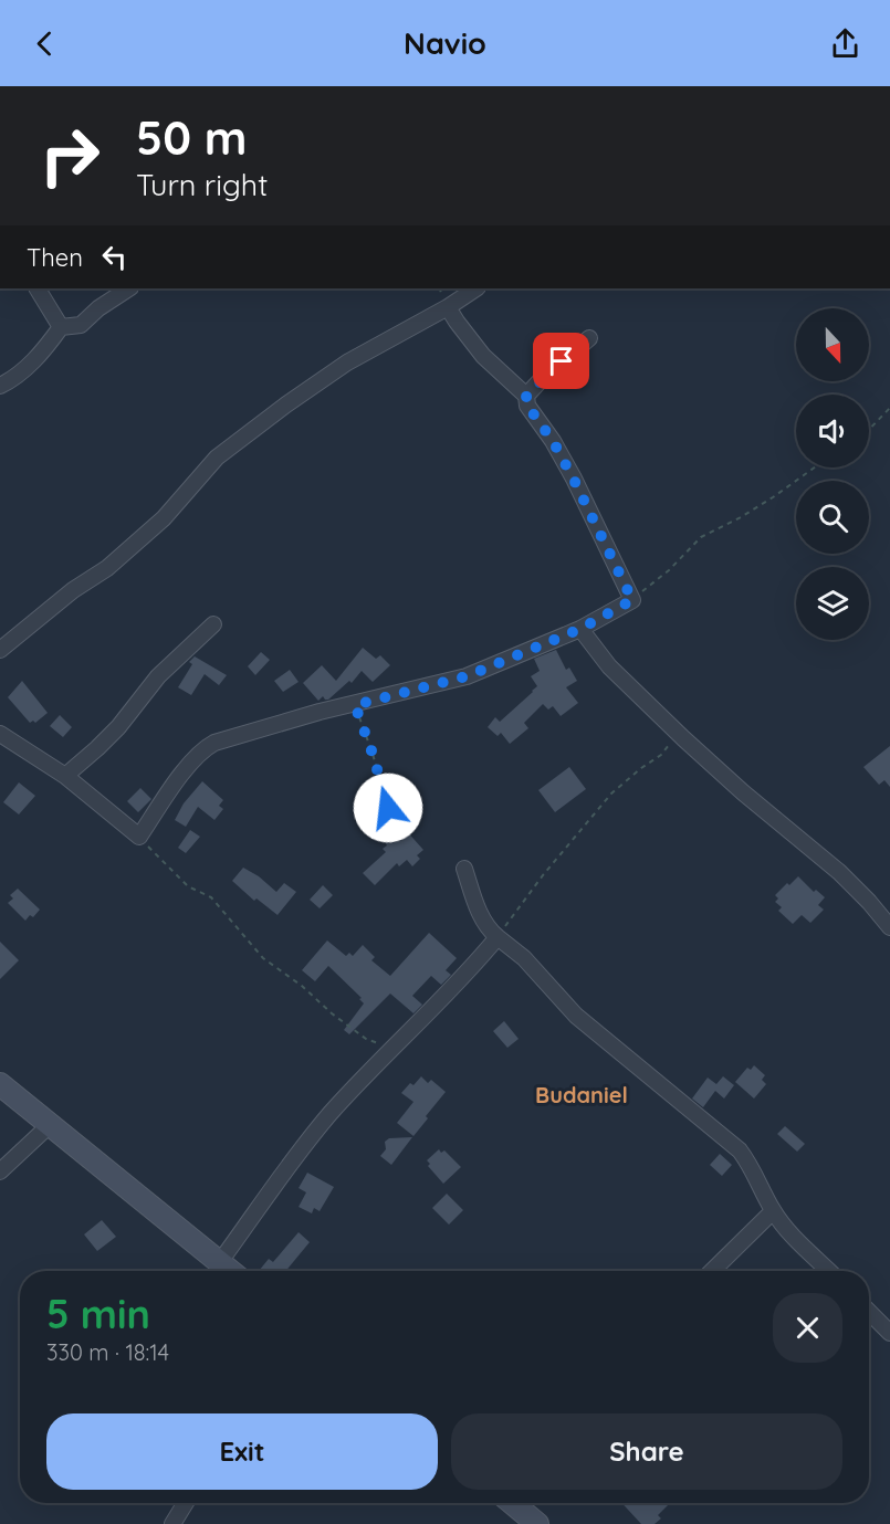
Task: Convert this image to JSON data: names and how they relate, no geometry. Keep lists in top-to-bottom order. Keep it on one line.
{"districts":["Budaniel"],"north":"bottom","page":{"header":"Navio","turn":["50 m","Turn right"],"then":"Then","heading":["5 min","330 m · 18:14"],"buttons":["Exit","Share"]}}
